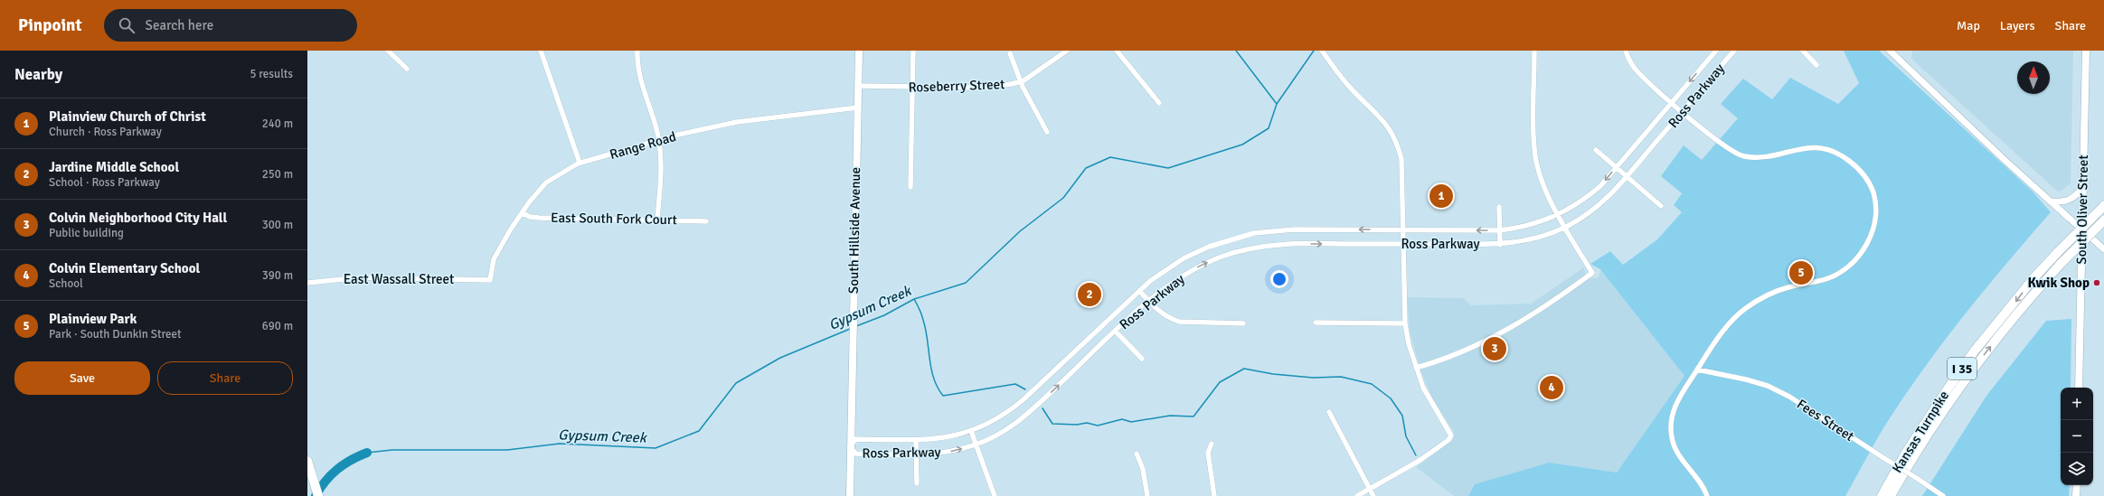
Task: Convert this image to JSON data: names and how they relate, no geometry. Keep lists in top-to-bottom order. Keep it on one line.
{"streets":{"highway":["I 35","Kansas Turnpike"],"main road":["South Oliver Street","South Hillside Avenue"],"street":["Roseberry Street","Ross Parkway","Range Road","East South Fork Court","East Wassall Street","Fees Street"]},"crossings":[["Roseberry Street","South Hillside Avenue"],["Ross Parkway","South Hillside Avenue"],["Range Road","East South Fork Court"],["Range Road","South Hillside Avenue"],["Range Road","East Wassall Street"]],"water":["Gypsum Creek"],"places":["Kwik Shop"],"north":"top","page":{"header":"Pinpoint","search":"Search here","nav":["Map","Layers","Share"],"heading":["Nearby","5 results"],"list":[{"mark":"1","name":"Plainview Church of Christ","note":"Church · Ross Parkway","value":"240 m"},{"mark":"2","name":"Jardine Middle School","note":"School · Ross Parkway","value":"250 m"},{"mark":"3","name":"Colvin Neighborhood City Hall","note":"Public building","value":"300 m"},{"mark":"4","name":"Colvin Elementary School","note":"School","value":"390 m"},{"mark":"5","name":"Plainview Park","note":"Park · South Dunkin Street","value":"690 m"}],"pins":["1","5","2","3","4"],"buttons":["Save","Share"],"map_buttons":["+","−"]}}
